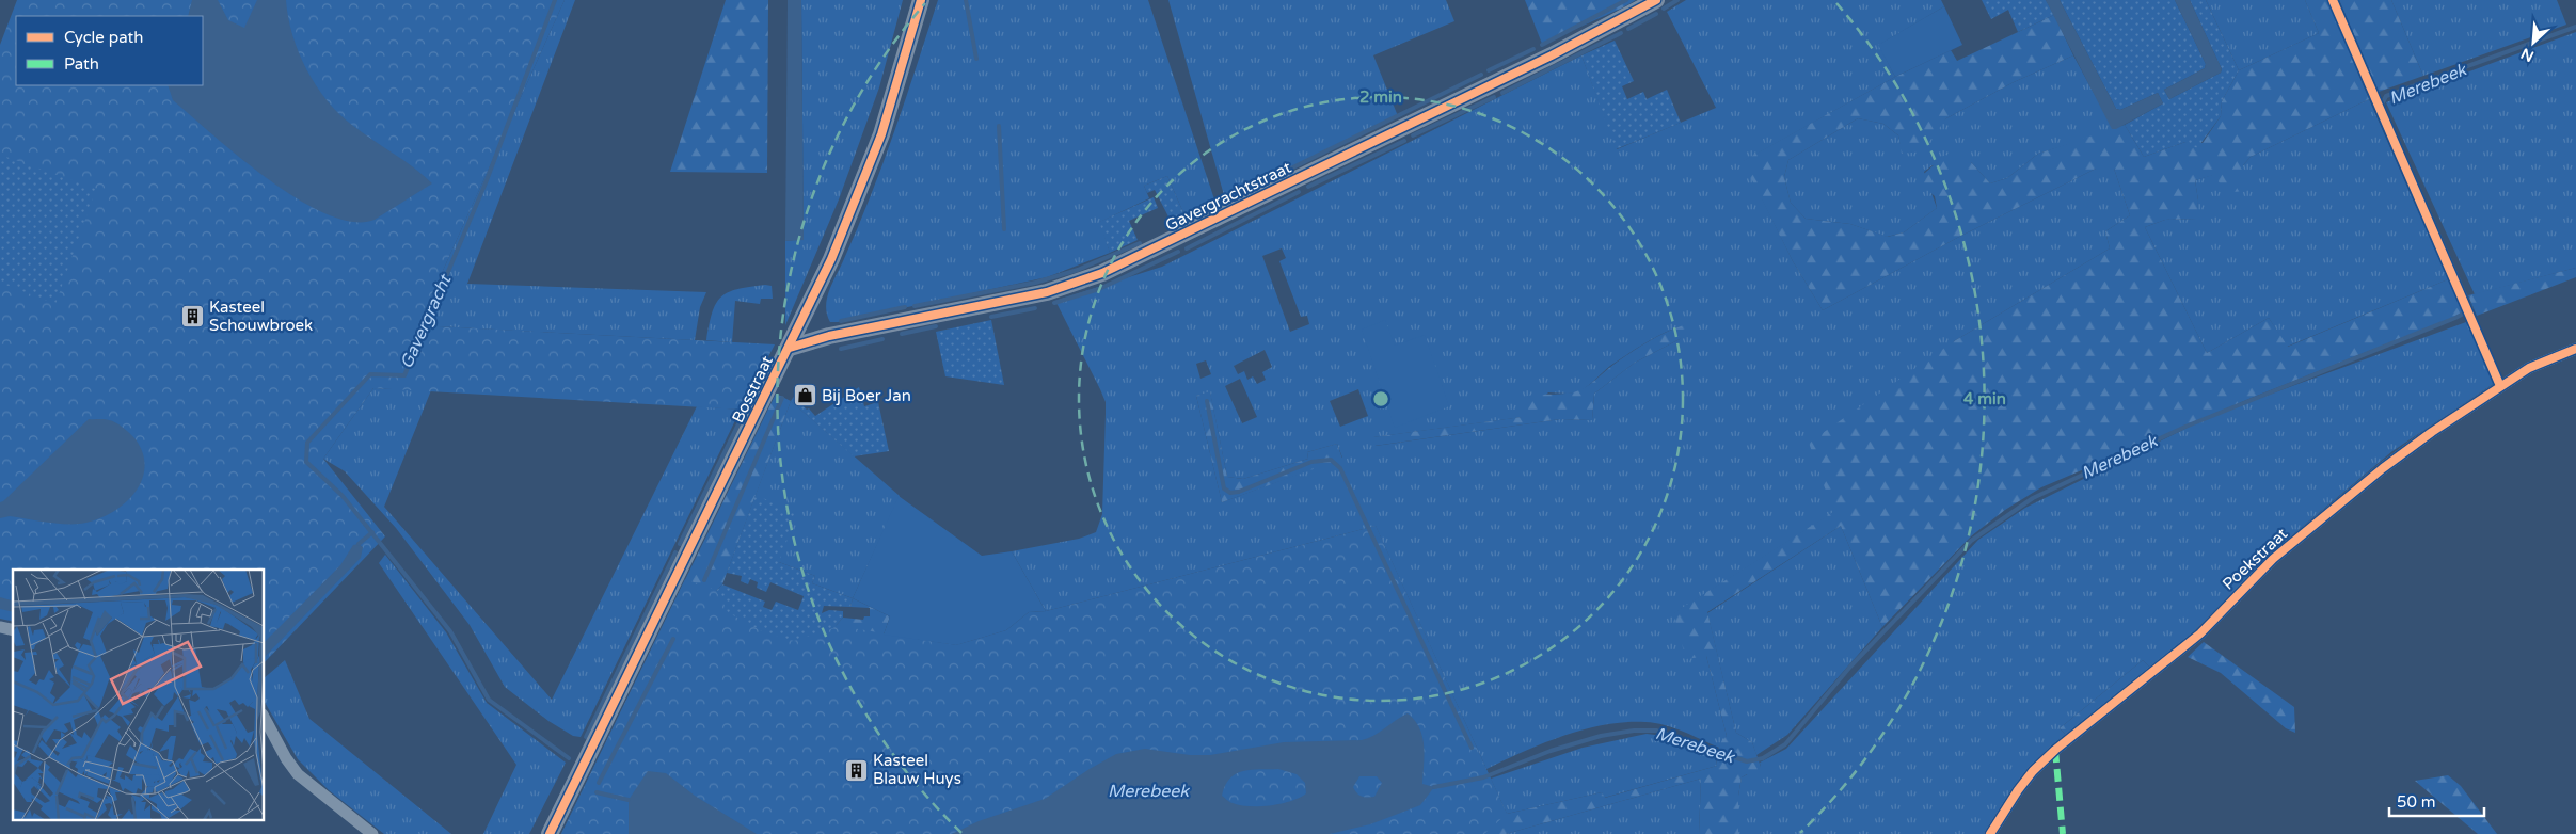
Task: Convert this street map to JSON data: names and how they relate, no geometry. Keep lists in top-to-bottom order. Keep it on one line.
{"streets":{"street":["Gavergrachtstraat","Bosstraat","Poekstraat"]},"crossings":[["Gavergrachtstraat","Bosstraat"]],"water":["Merebeek","Gavergracht"],"places":{"building":["Kasteel Schouwbroek","Kasteel Blauw Huys"],"shop":["Bij Boer Jan"]},"legend":["Cycle path","Path"],"scale_bar":"50 m","north":"bottom left","rings":["2 min","4 min"]}
